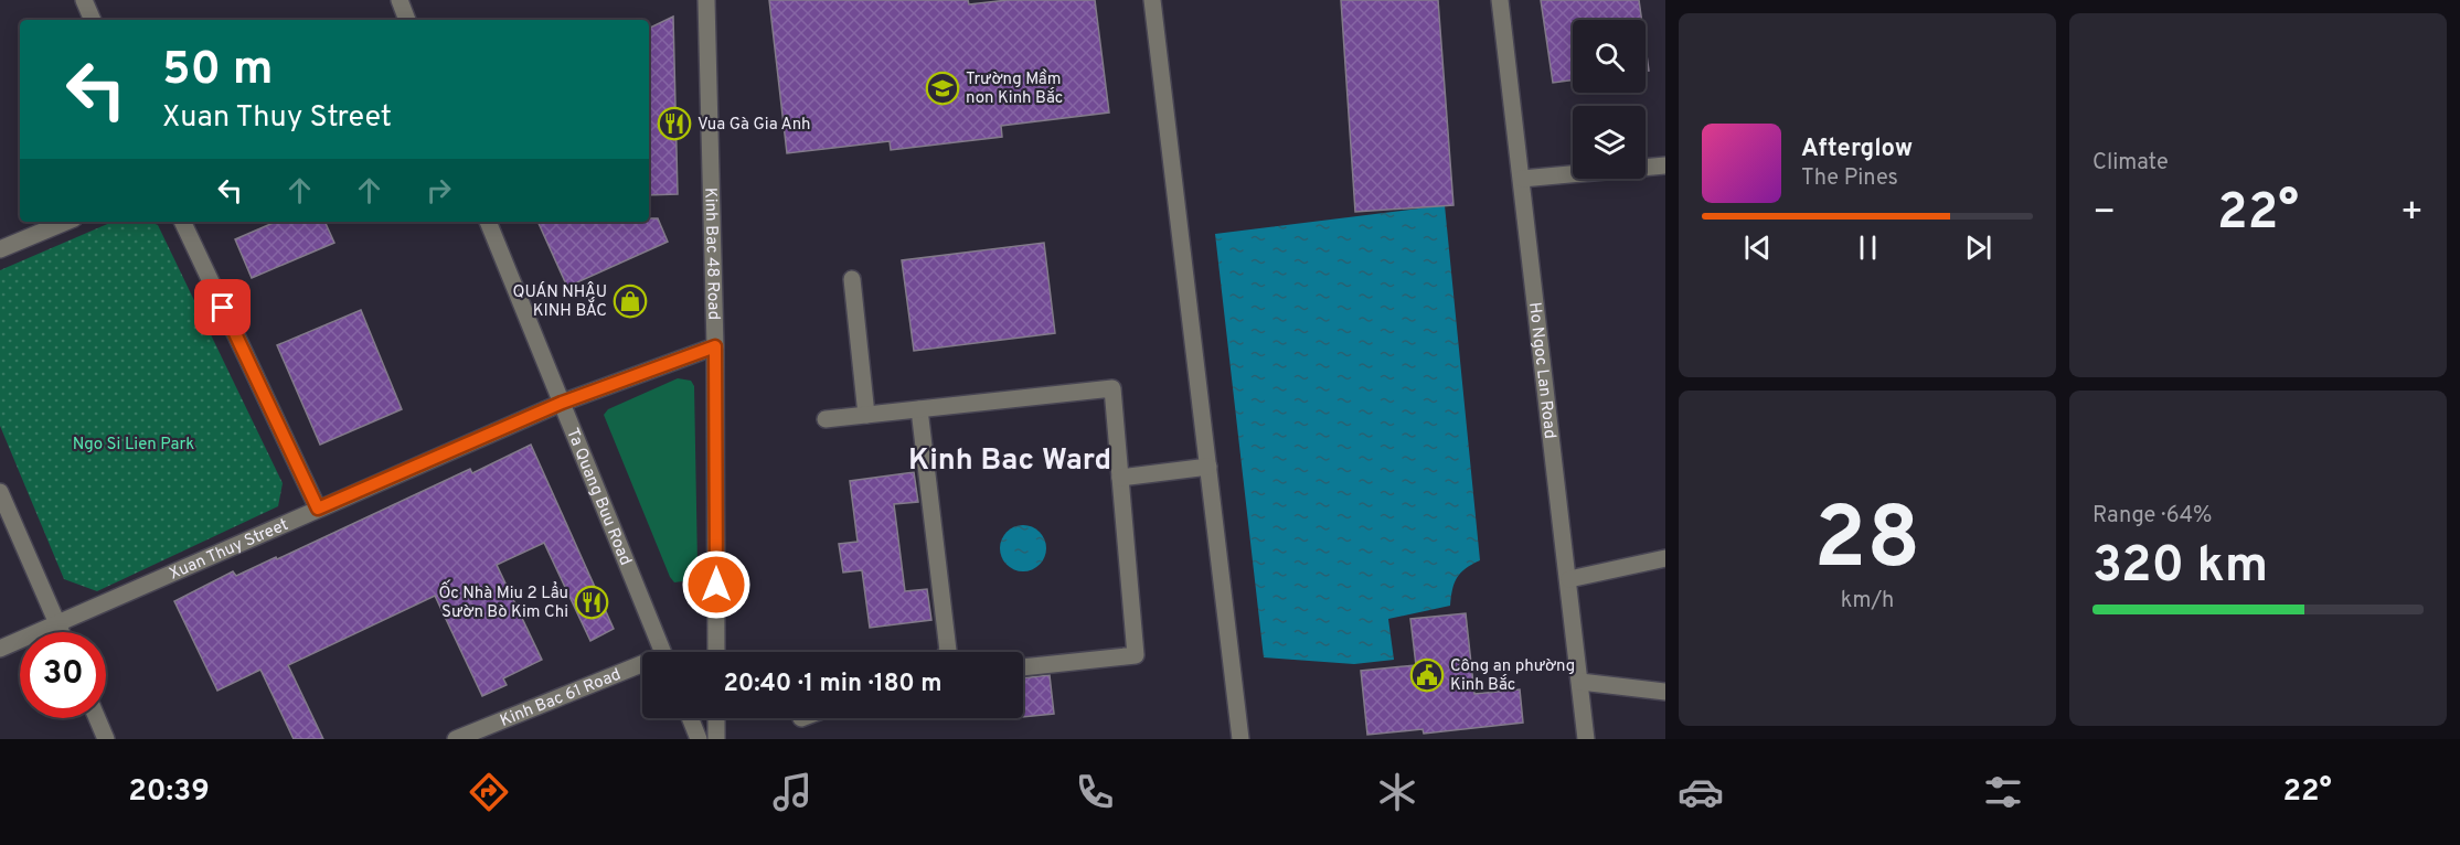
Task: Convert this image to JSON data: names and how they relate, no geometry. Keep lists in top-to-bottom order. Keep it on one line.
{"streets":{"street":["Kinh Bac 48 Road","Ho Ngoc Lan Road","Ta Quang Buu Road","Xuan Thuy Street","Kinh Bac 61 Road"]},"crossings":[["Kinh Bac 48 Road","Xuan Thuy Street"],["Ta Quang Buu Road","Xuan Thuy Street"]],"districts":["Kinh Bac Ward"],"parks":["Ngo Si Lien Park"],"places":{"school or university":["Trường Mầm non Kinh Bắc"],"restaurant":["Vua Gà Gia Anh","Ốc Nhà Miu 2 Lẩu Sườn Bò Kim Chi"],"shop":["QUÁN NHẬU KINH BẮC"],"public building":["Công an phường Kinh Bắc"]},"page":{"tile":["Climate",["28","km/h"],["Range · 64%","320 km"]],"turn":["50 m","Xuan Thuy Street"],"song":["Afterglow","The Pines"],"heat":["−","22°","+"],"limit":"30","trip":"20:40 · 1 min · 180 m","tabs":["20:39","22°"]}}
